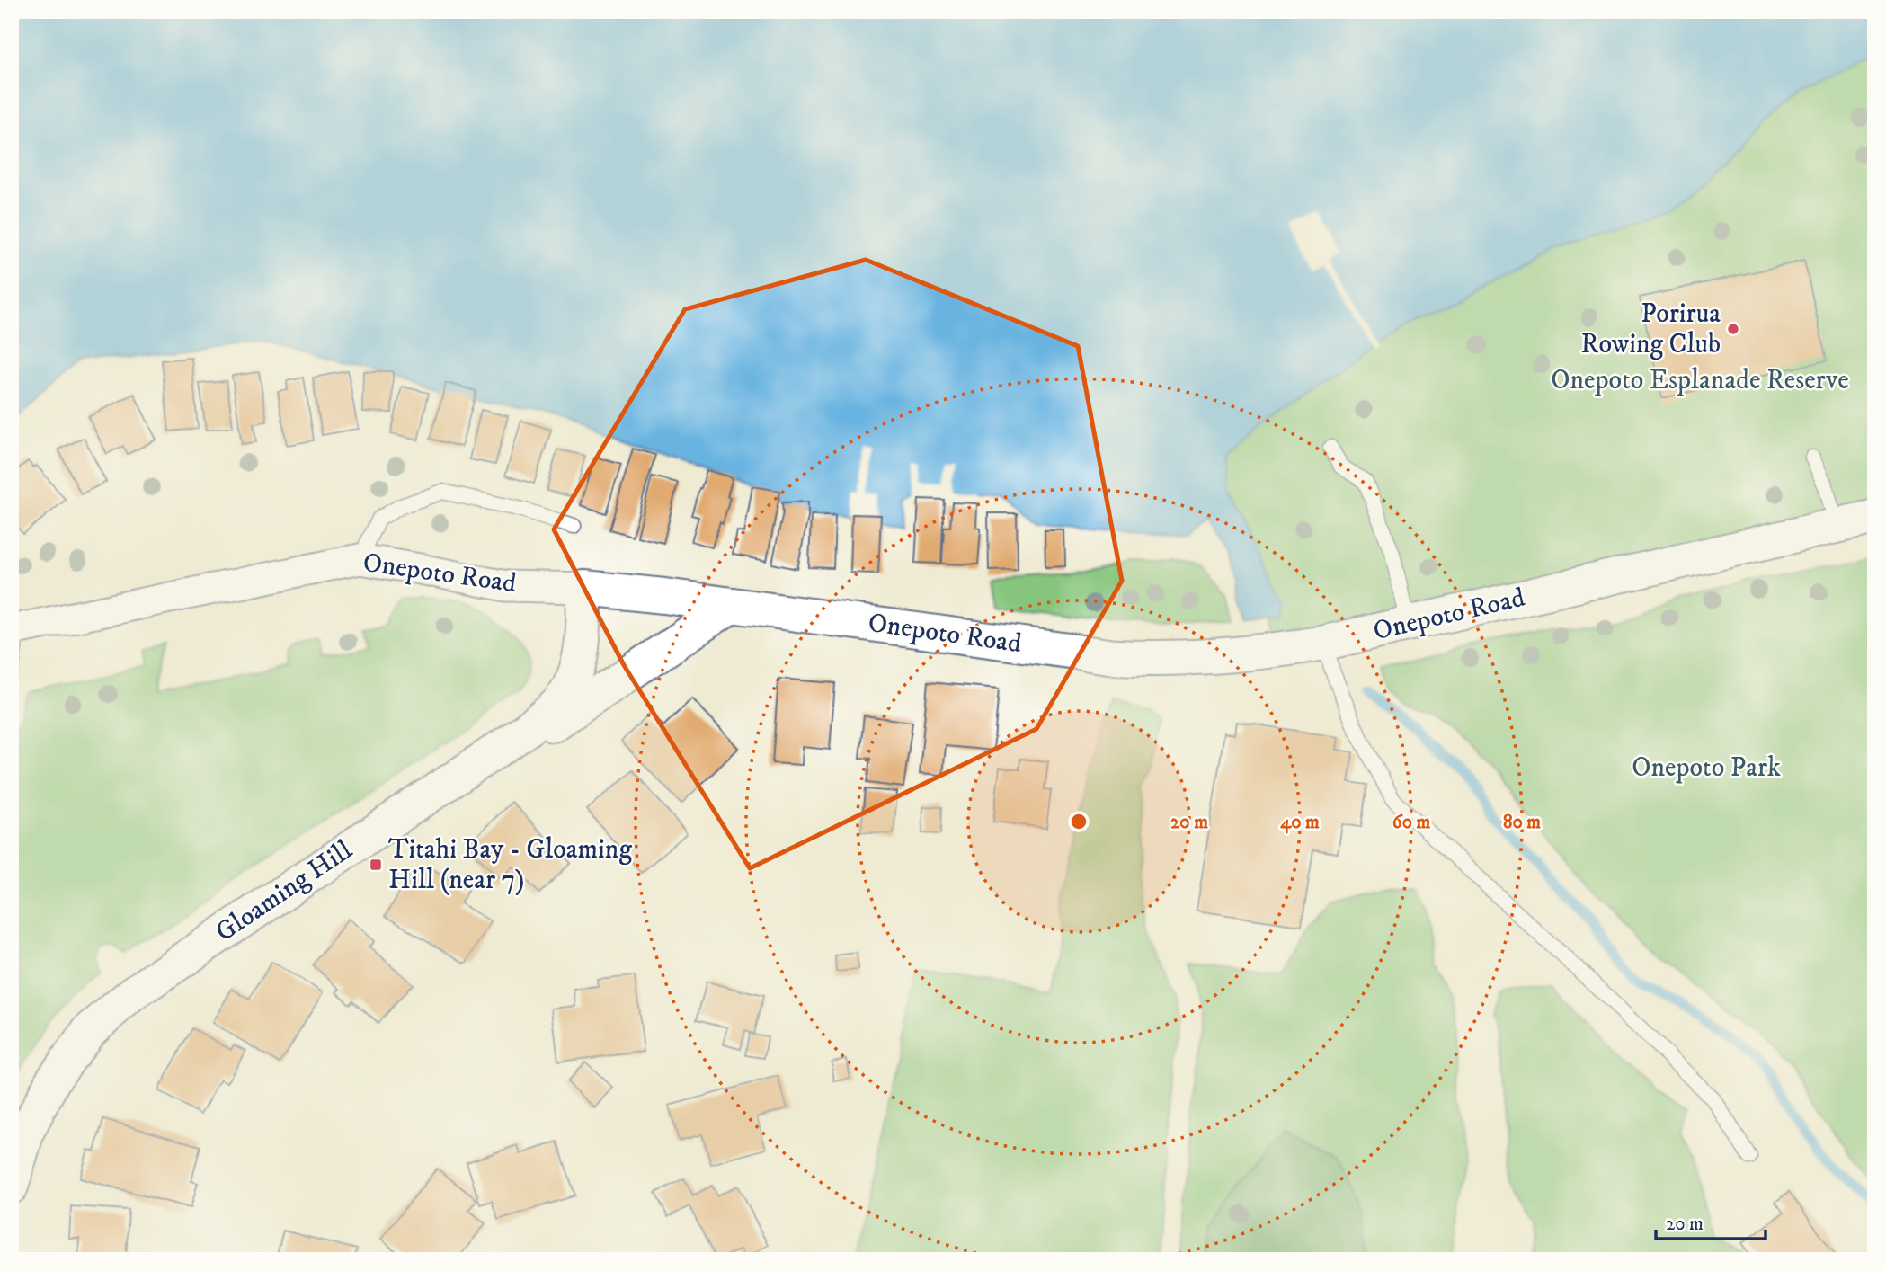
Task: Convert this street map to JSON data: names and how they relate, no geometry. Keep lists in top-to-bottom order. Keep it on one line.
{"streets":{"street":["Onepoto Road","Gloaming Hill"]},"crossings":[["Onepoto Road","Gloaming Hill"]],"parks":["Onepoto Esplanade Reserve","Onepoto Park"],"places":{"other":["Porirua Rowing Club"],"transit":["Titahi Bay - Gloaming Hill (near 7)"]},"scale_bar":"20 m","rings":["20 m","40 m","60 m","80 m"]}
